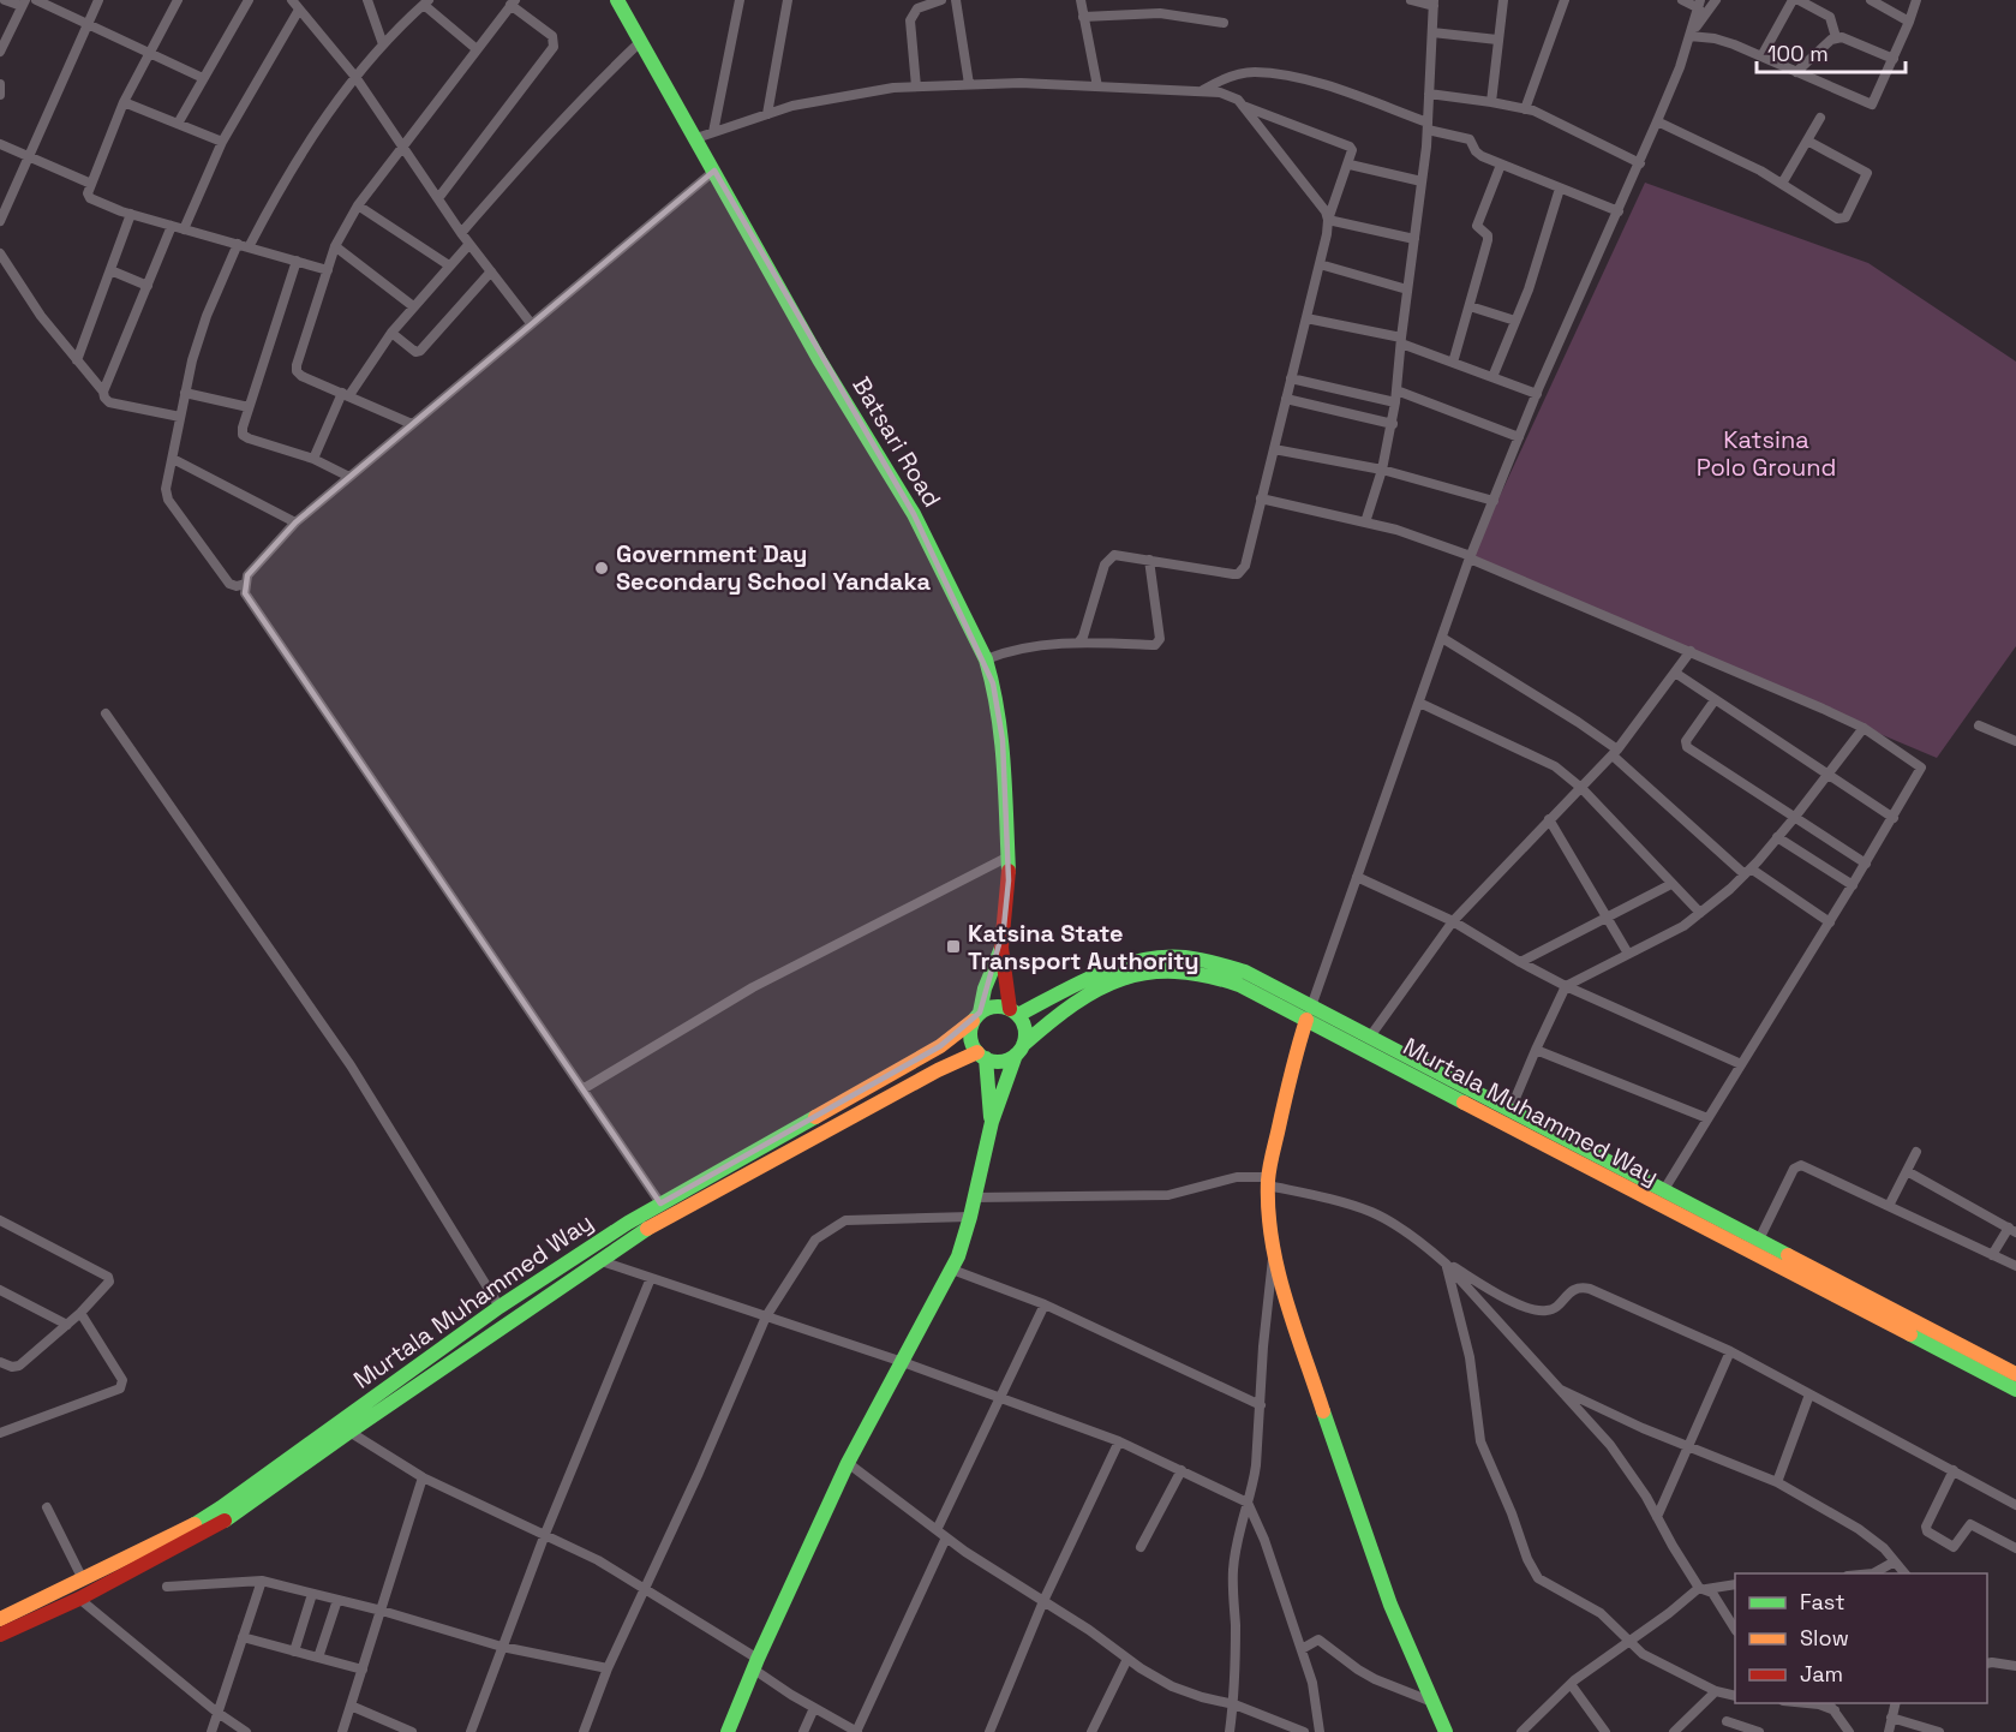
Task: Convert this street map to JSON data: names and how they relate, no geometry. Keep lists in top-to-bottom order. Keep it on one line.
{"streets":{"main road":["Batsari Road","Murtala Muhammed Way"]},"parks":["Katsina Polo Ground"],"places":{"other":["Government Day Secondary School Yandaka"],"transit":["Katsina State Transport Authority"]},"legend":["Fast","Slow","Jam"],"scale_bar":"100 m"}
